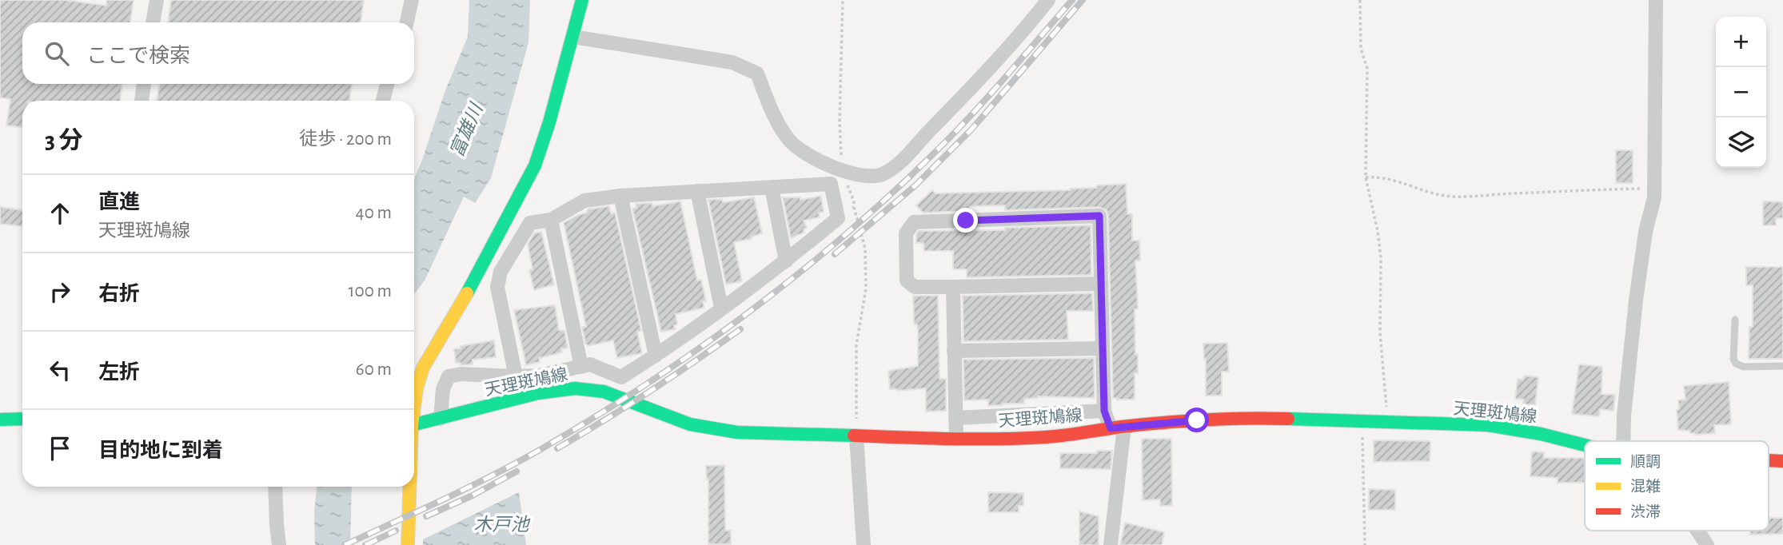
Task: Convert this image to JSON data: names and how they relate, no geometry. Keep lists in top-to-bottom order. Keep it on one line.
{"streets":{"main road":["天理斑鳩線"]},"water":["富雄川","木戸池"],"legend":["順調","混雑","渋滞"],"page":{"map_buttons":["+","−"],"search":"ここで検索","heading":["3 分","徒歩 · 200 m"],"list":[["直進","天理斑鳩線","40 m"],["右折","100 m"],["左折","60 m"],"目的地に到着"]}}
